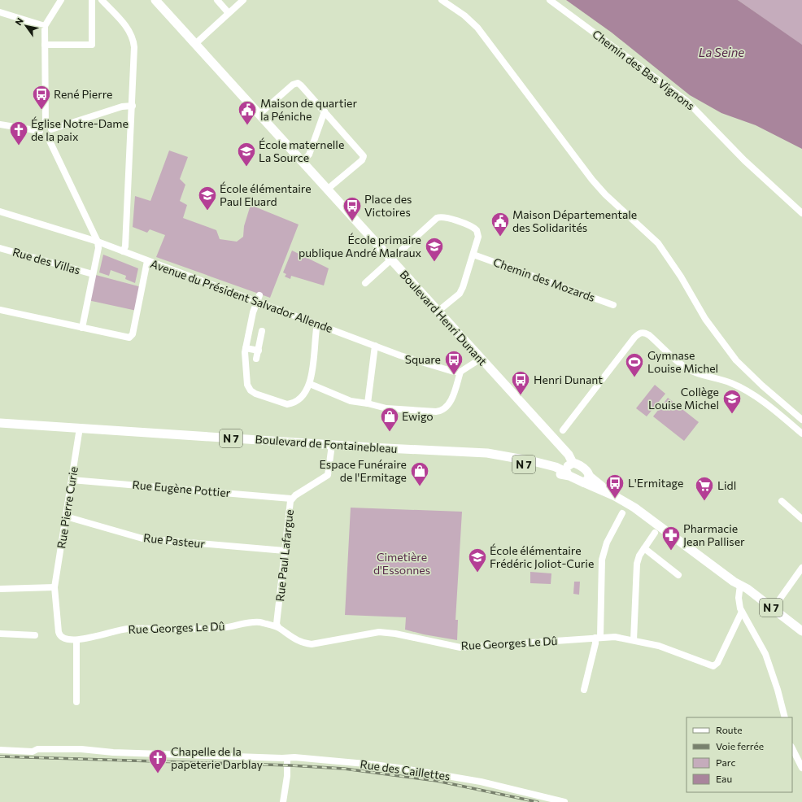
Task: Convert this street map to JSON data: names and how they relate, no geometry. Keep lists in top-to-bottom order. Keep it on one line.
{"streets":{"main road":["Boulevard Henri Dunant","N 7","Boulevard de Fontainebleau"],"street":["Chemin des Bas Vignons","Rue des Villas","Chemin des Mozards","Avenue du Président Salvador Allende","Rue Eugène Pottier","Rue Pierre Curie","Rue Pasteur","Rue Paul Lafargue","Rue Georges Le Dû","Rue des Caillettes"]},"crossings":[["Boulevard Henri Dunant","N 7"],["N 7","Boulevard de Fontainebleau"],["Boulevard de Fontainebleau","Rue Pierre Curie"],["Boulevard de Fontainebleau","Rue Paul Lafargue"],["Rue Eugène Pottier","Rue Pierre Curie"],["Rue Eugène Pottier","Rue Paul Lafargue"],["Rue Pierre Curie","Rue Pasteur"],["Rue Pierre Curie","Rue Georges Le Dû"],["Rue Pasteur","Rue Paul Lafargue"],["Rue Paul Lafargue","Rue Georges Le Dû"]],"water":["La Seine"],"parks":["Cimetière d'Essonnes"],"places":{"bus stop":["René Pierre","Place des Victoires","Square","Henri Dunant","L'Ermitage"],"public building":["Maison de quartier la Péniche","Maison Départementale des Solidarités"],"church":["Église Notre-Dame de la paix","Chapelle de la papeterie Darblay"],"school or university":["École maternelle La Source","École élémentaire Paul Eluard","École primaire publique André Malraux","Collège Louise Michel","École élémentaire Frédéric Joliot-Curie"],"sports":["Gymnase Louise Michel"],"shop":["Ewigo","Espace Funéraire de l'Ermitage"],"supermarket":["Lidl"],"pharmacy":["Pharmacie Jean Palliser"]},"legend":["Route","Voie ferrée","Parc","Eau"],"north":"top left"}
